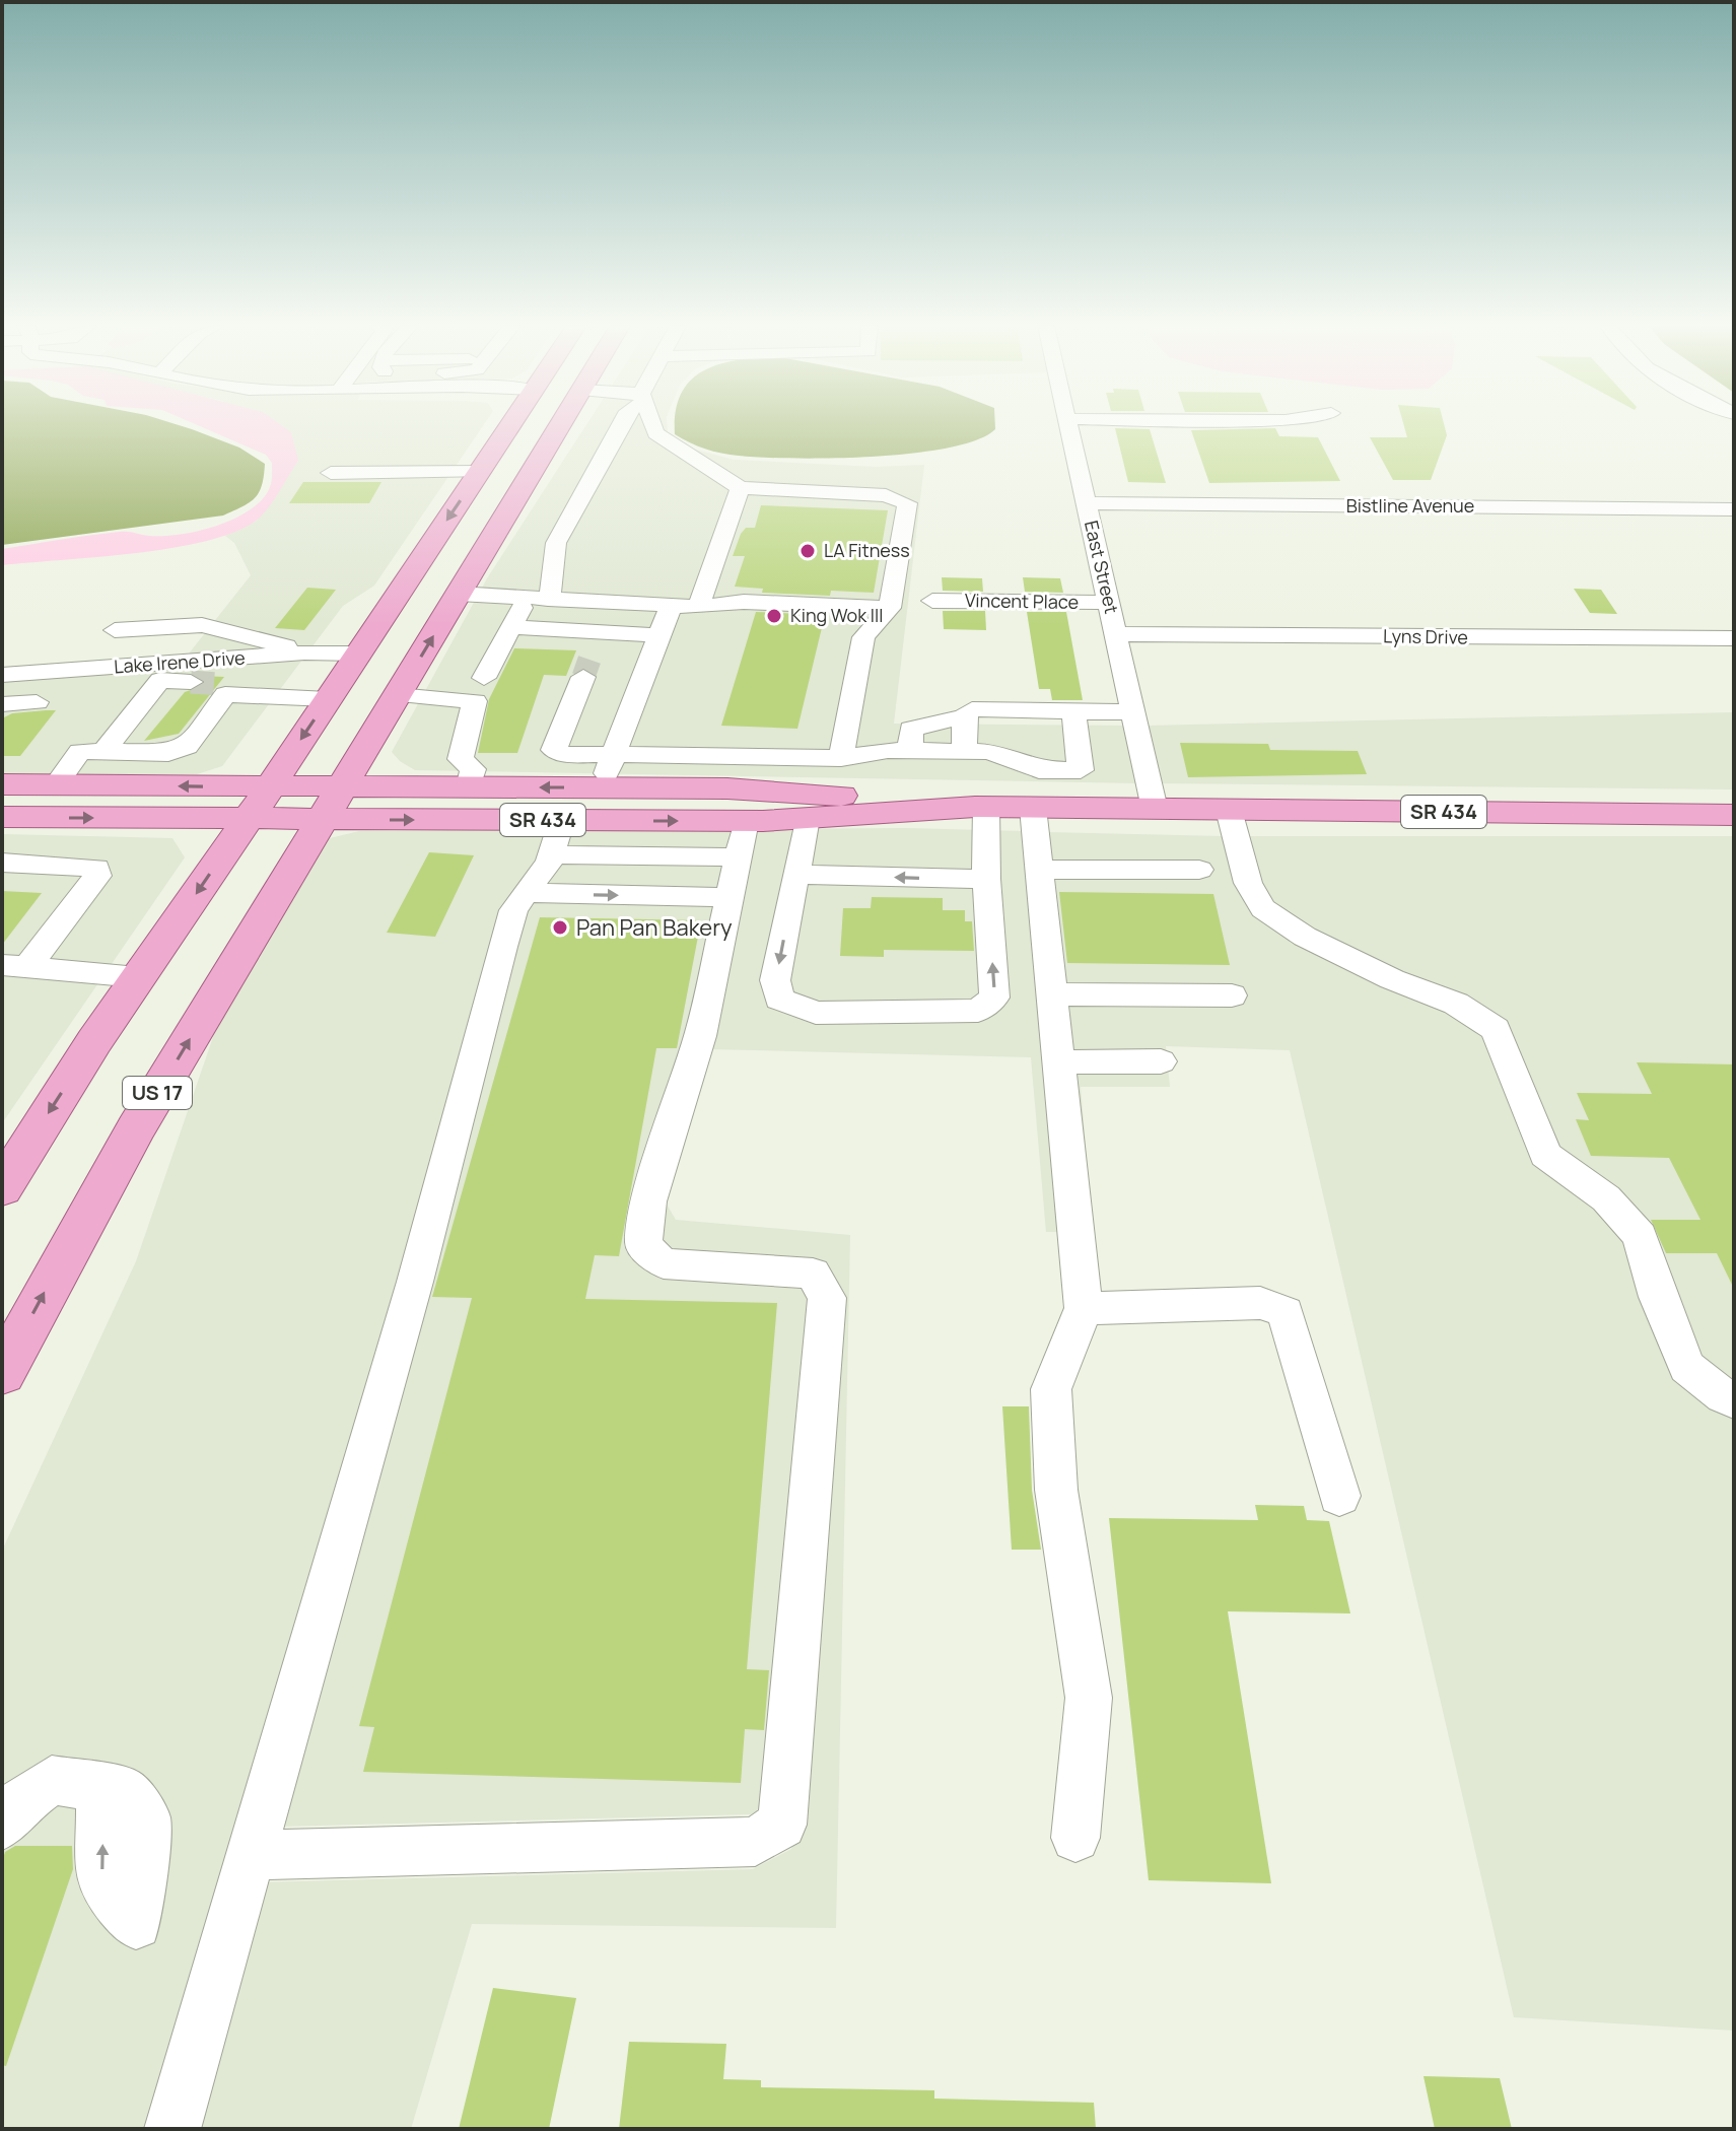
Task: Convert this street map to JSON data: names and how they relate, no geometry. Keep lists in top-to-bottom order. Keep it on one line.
{"streets":{"main road":["SR 434","US 17"],"street":["Bistline Avenue","East Street","Vincent Place","Lyns Drive","Lake Irene Drive"]},"crossings":[["Bistline Avenue","East Street"],["East Street","Vincent Place"],["East Street","Lyns Drive"],["East Street","SR 434"],["SR 434","US 17"]],"places":["LA Fitness","King Wok III","Pan Pan Bakery"]}
